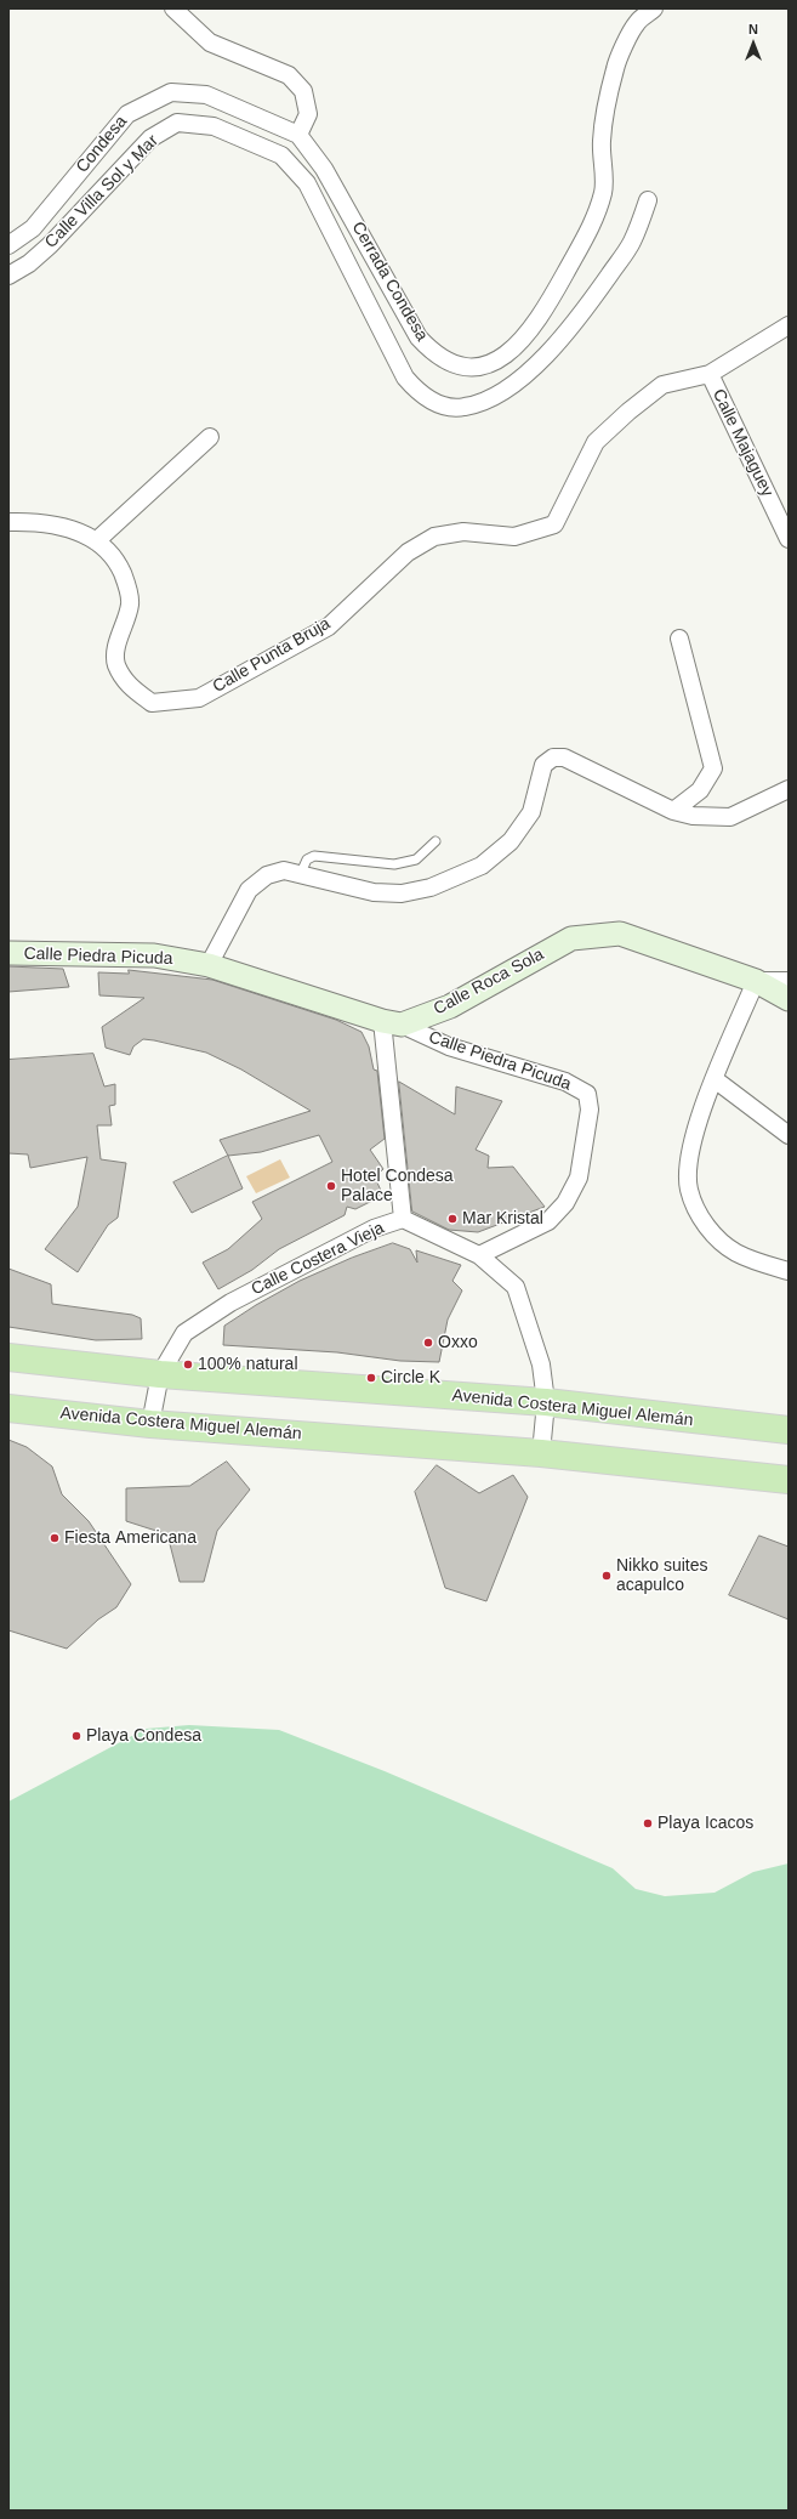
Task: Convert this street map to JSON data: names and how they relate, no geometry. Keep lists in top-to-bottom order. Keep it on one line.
{"streets":{"main road":["Calle Piedra Picuda","Calle Roca Sola","Avenida Costera Miguel Alemán"],"street":["Condesa","Calle Villa Sol y Mar","Cerrada Condesa","Calle Majaguey","Calle Punta Bruja","Calle Costera Vieja"]},"crossings":[["Condesa","Cerrada Condesa"],["Calle Villa Sol y Mar","Cerrada Condesa"],["Calle Majaguey","Calle Punta Bruja"],["Calle Piedra Picuda","Calle Roca Sola"],["Calle Piedra Picuda","Calle Costera Vieja"],["Calle Costera Vieja","Avenida Costera Miguel Alemán"]],"places":["Hotel Condesa Palace","Mar Kristal","Oxxo","100% natural","Circle K","Fiesta Americana","Nikko suites acapulco","Playa Condesa","Playa Icacos"],"north":"top"}
